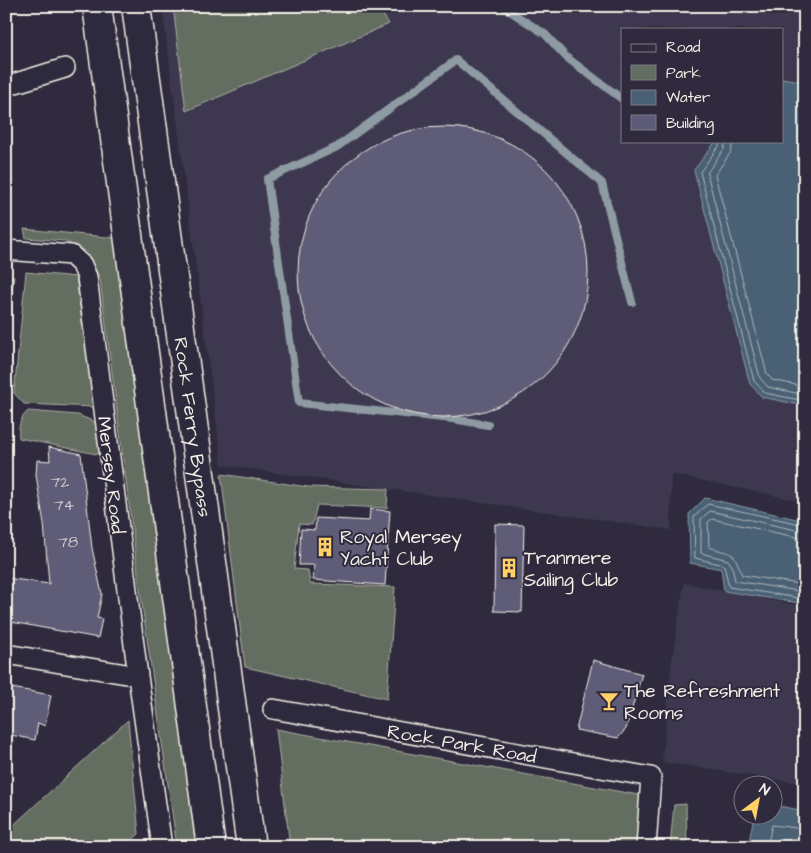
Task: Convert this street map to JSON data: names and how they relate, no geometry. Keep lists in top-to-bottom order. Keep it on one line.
{"streets":{"highway":["Rock Ferry Bypass"],"street":["Mersey Road","Rock Park Road"]},"places":{"building":["Royal Mersey Yacht Club","Tranmere Sailing Club"],"bar":["The Refreshment Rooms"]},"house_numbers":["72","74","78"],"legend":["Road","Park","Water","Building"],"north":"top right"}
